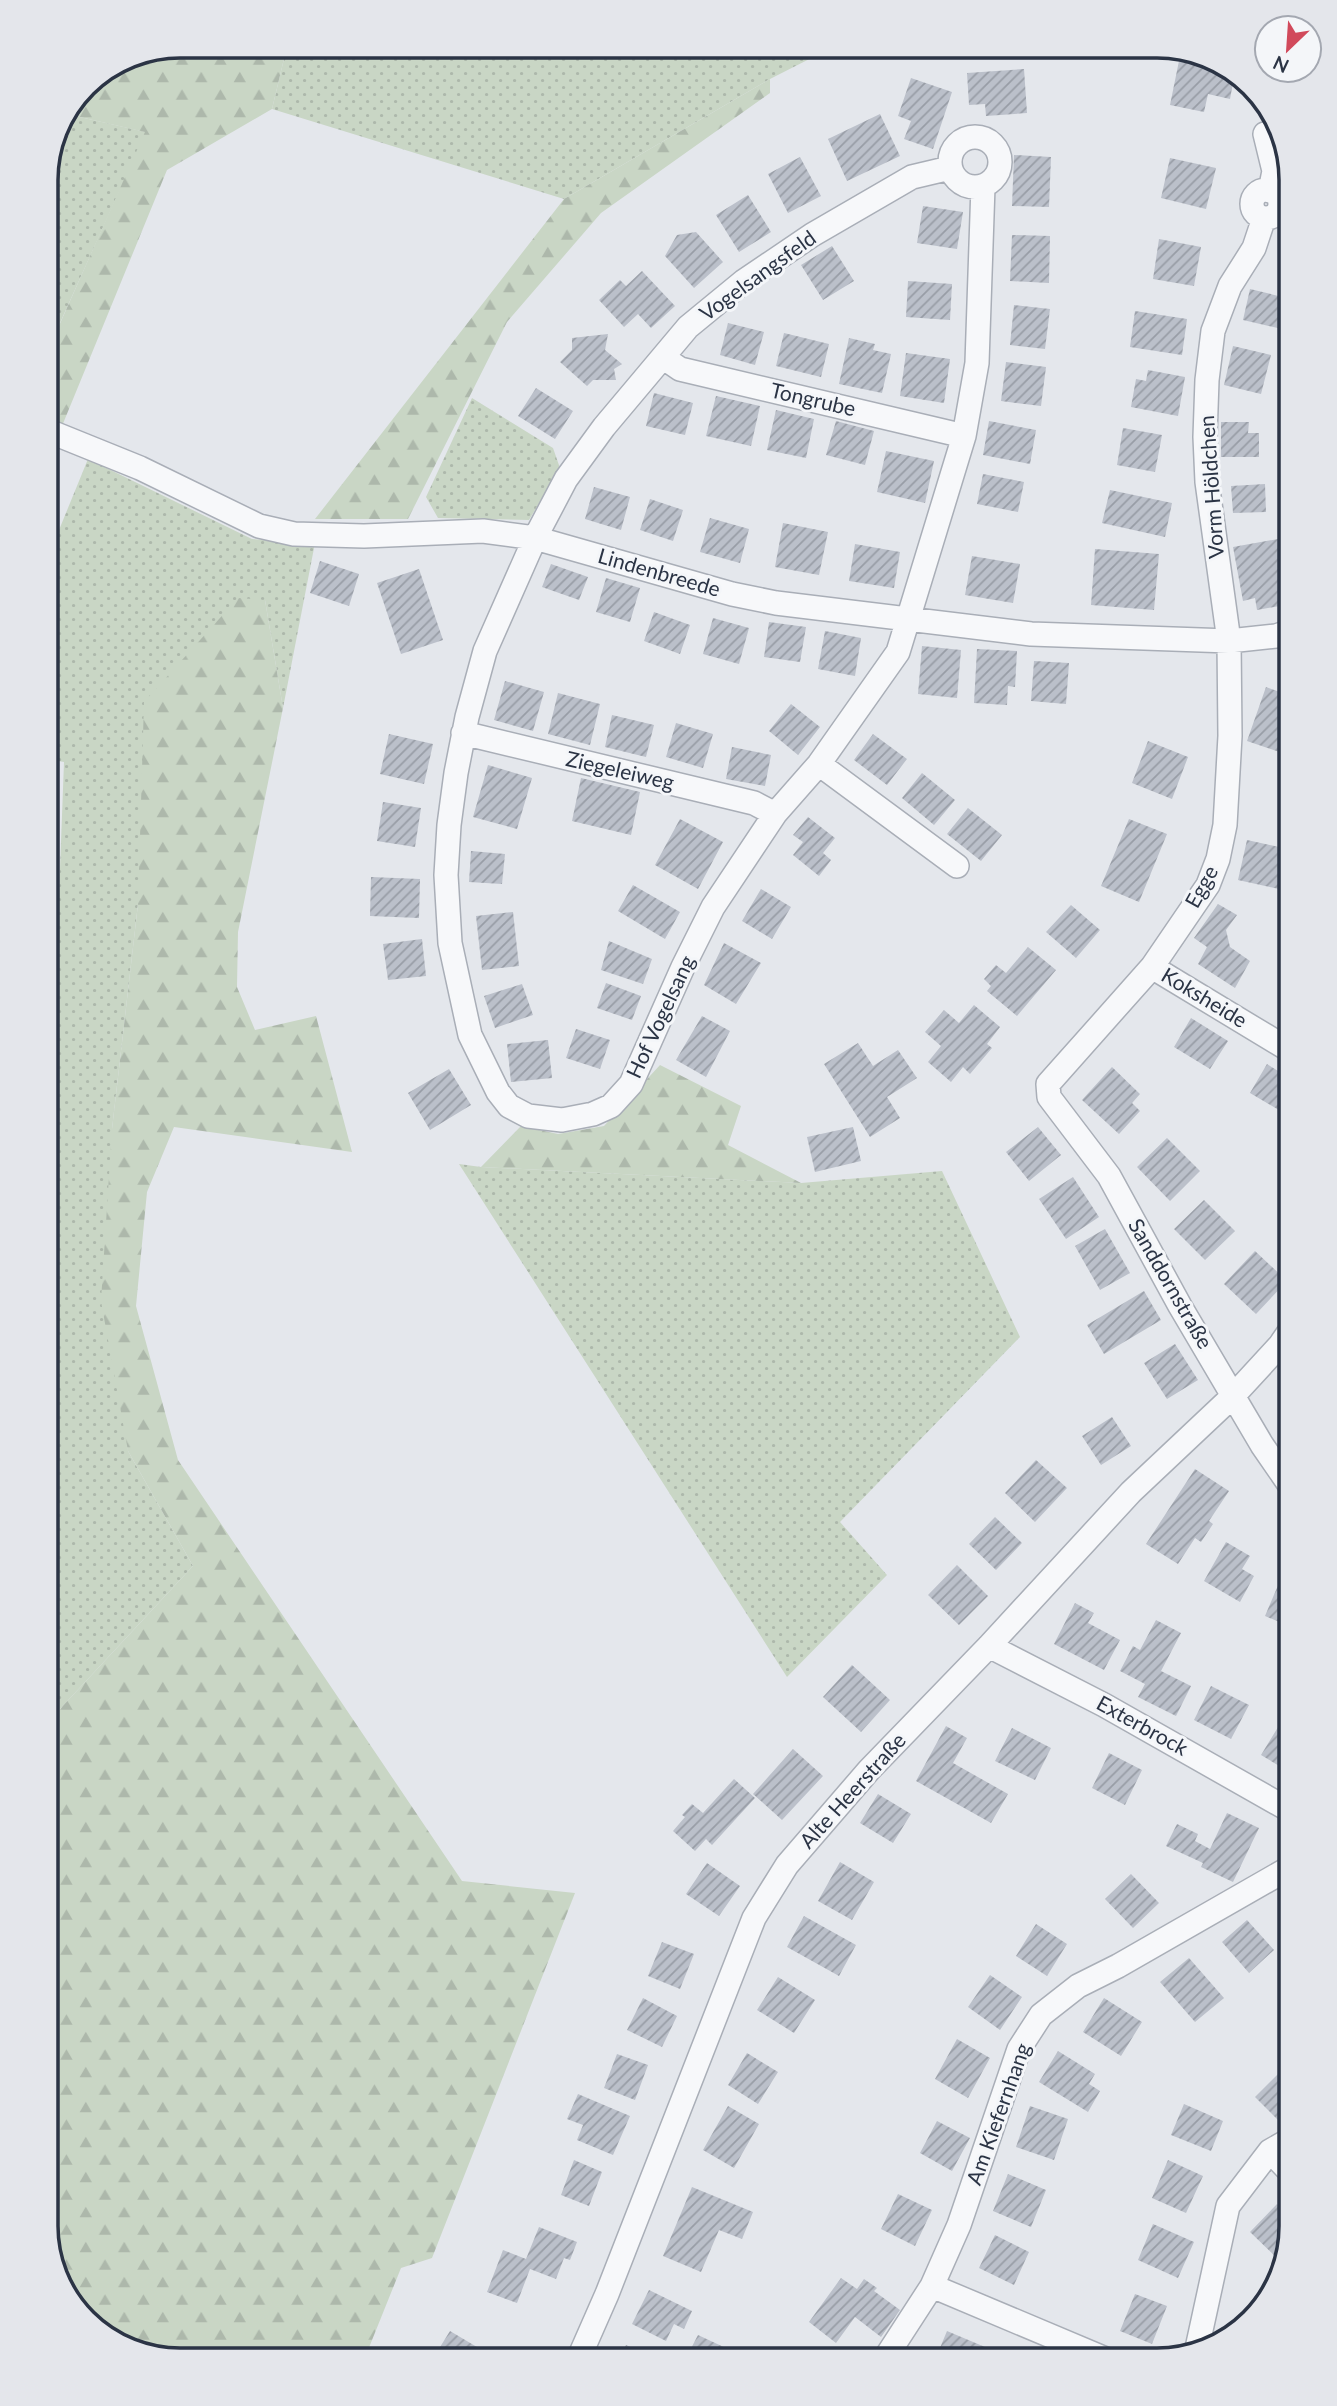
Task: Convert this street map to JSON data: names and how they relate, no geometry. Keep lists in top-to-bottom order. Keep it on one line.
{"streets":{"street":["Vogelsangsfeld","Tongrube","Vorm Höldchen","Lindenbreede","Ziegeleiweg","Egge","Koksheide","Hof Vogelsang","Sanddornstraße","Exterbrock","Alte Heerstraße","Am Kiefernhang"]},"crossings":[["Vogelsangsfeld","Tongrube"],["Vogelsangsfeld","Lindenbreede"],["Vogelsangsfeld","Hof Vogelsang"],["Vorm Höldchen","Lindenbreede"],["Vorm Höldchen","Egge"],["Lindenbreede","Egge"],["Lindenbreede","Hof Vogelsang"],["Ziegeleiweg","Hof Vogelsang"],["Egge","Koksheide"],["Egge","Sanddornstraße"],["Sanddornstraße","Alte Heerstraße"],["Exterbrock","Alte Heerstraße"]],"north":"bottom left"}
